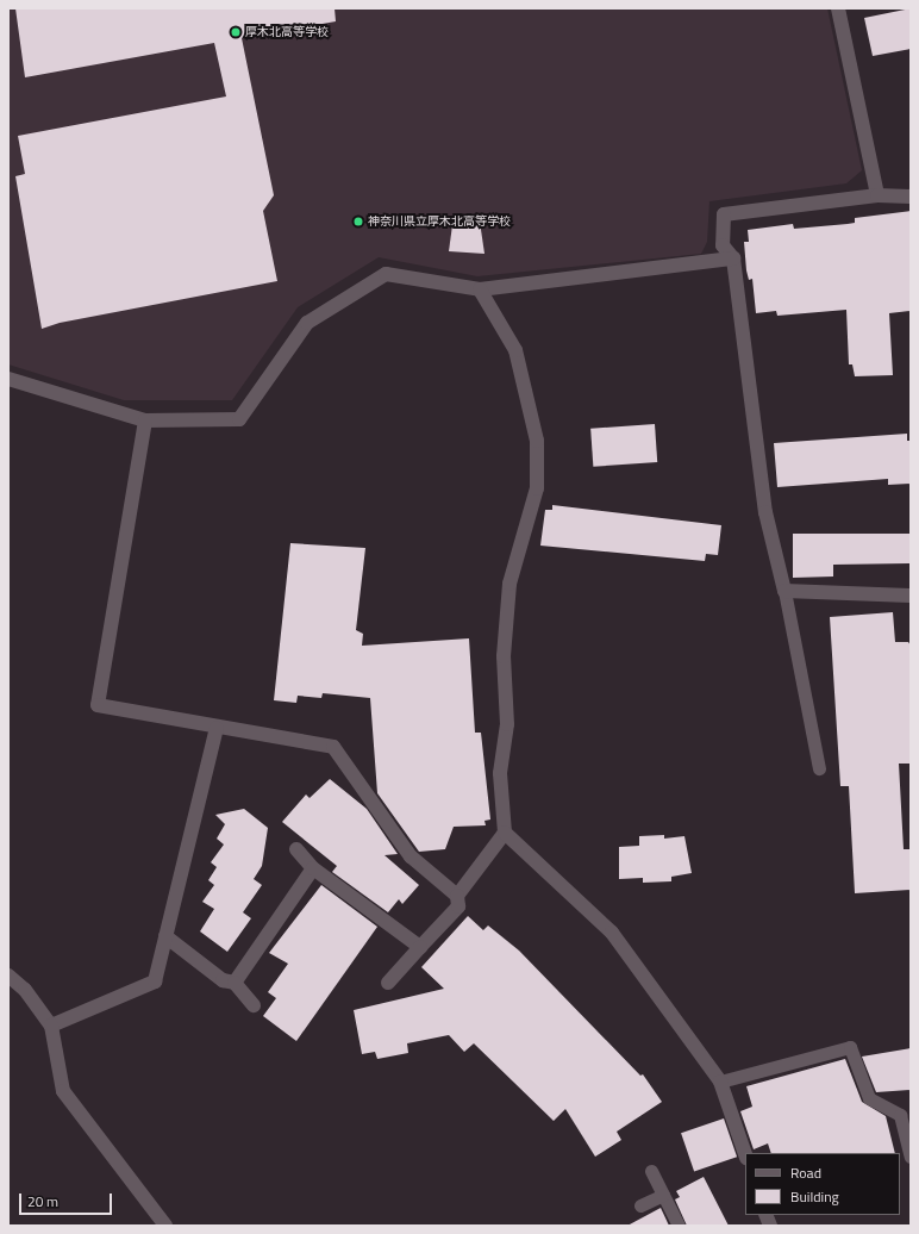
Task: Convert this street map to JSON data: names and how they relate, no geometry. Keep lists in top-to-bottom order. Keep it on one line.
{"places":["厚木北高等学校","神奈川県立厚木北高等学校"],"legend":["Road","Building"],"scale_bar":"20 m"}
